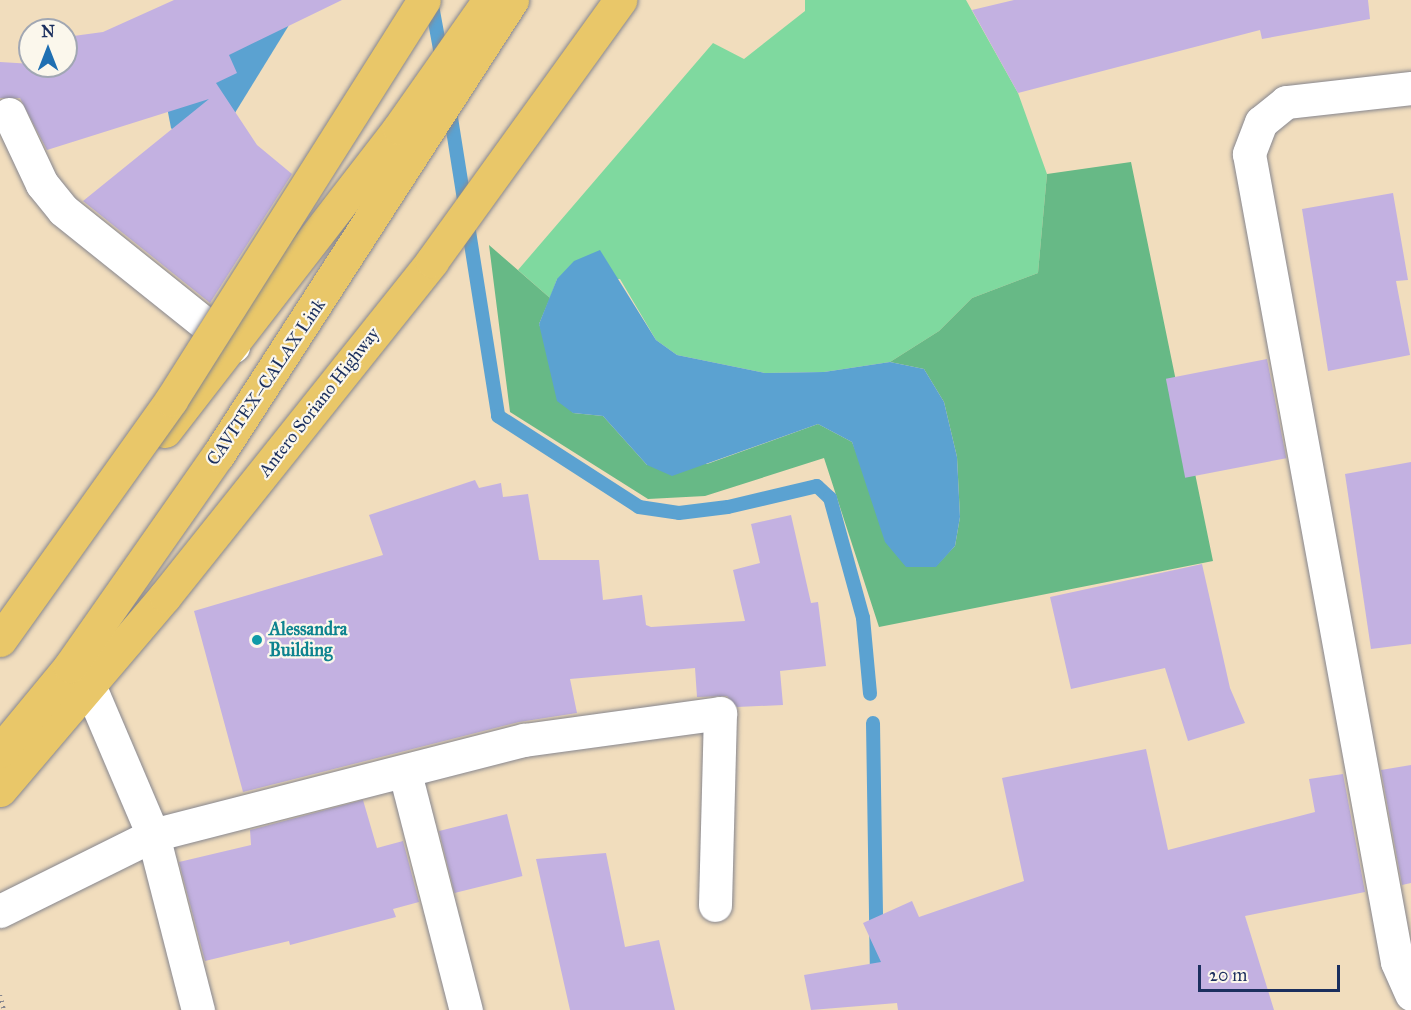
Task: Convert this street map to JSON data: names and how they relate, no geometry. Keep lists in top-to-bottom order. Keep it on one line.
{"streets":{"main road":["CAVITEX–CALAX Link","Antero Soriano Highway"]},"places":["Alessandra Building"],"scale_bar":"20 m","north":"top"}
